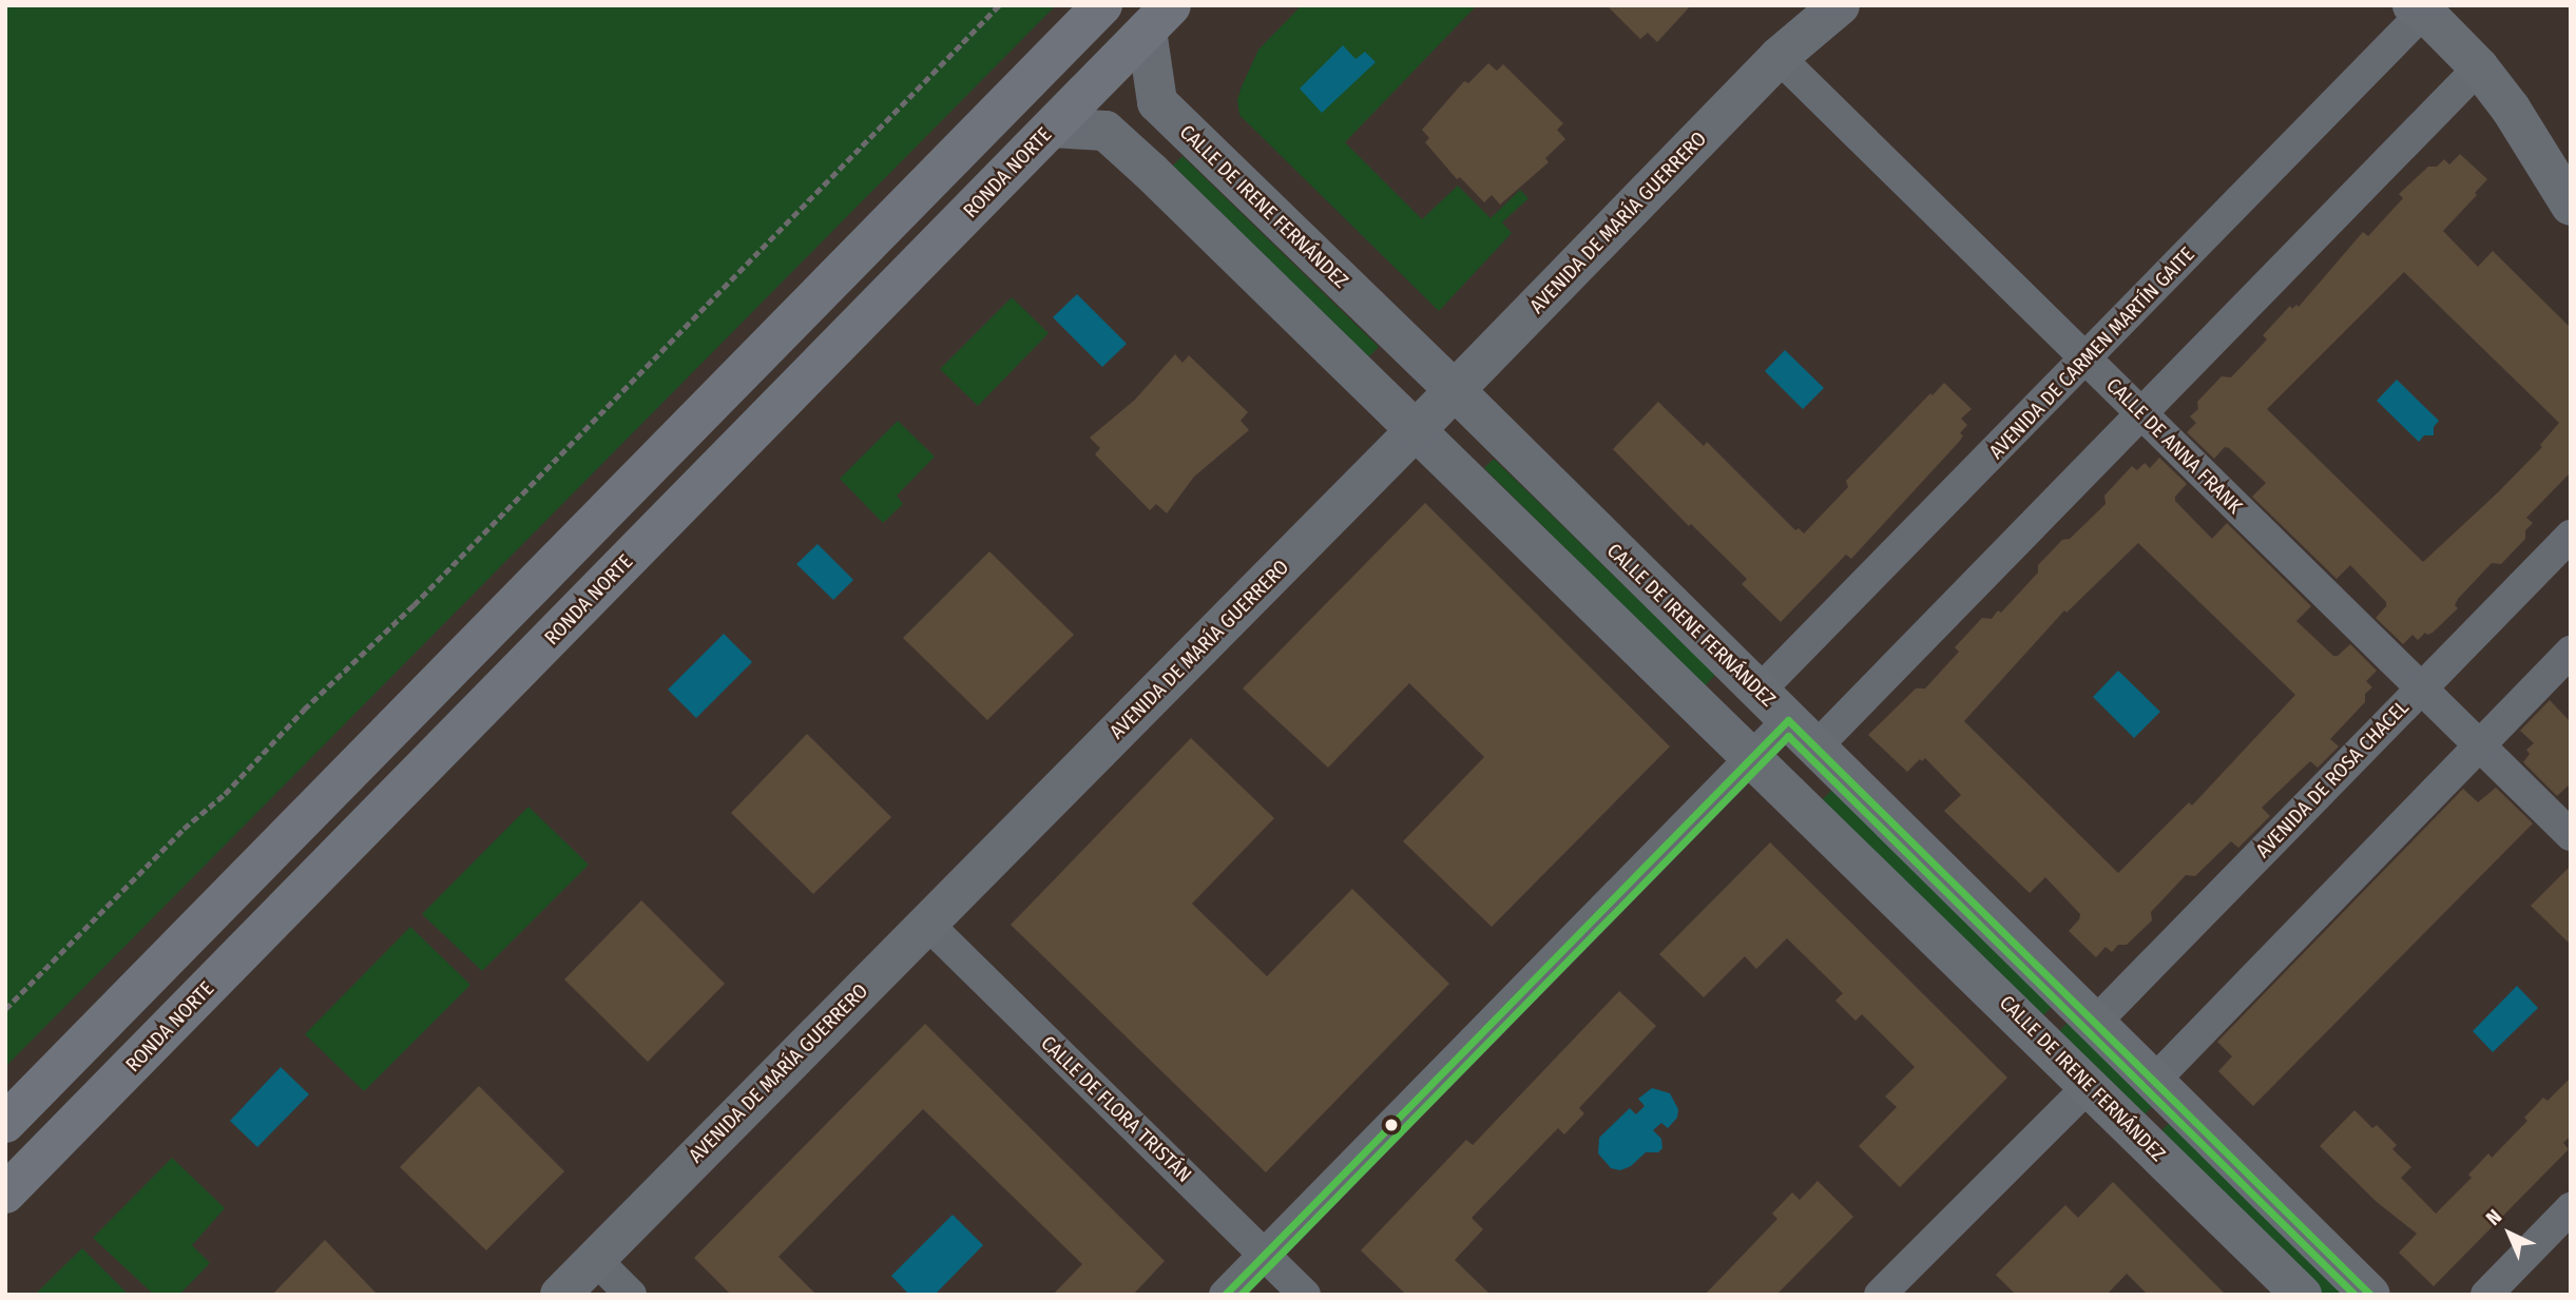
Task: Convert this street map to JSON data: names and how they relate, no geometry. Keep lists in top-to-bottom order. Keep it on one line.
{"streets":{"main road":["RONDA NORTE"],"street":["CALLE DE IRENE FERNÁNDEZ","AVENIDA DE MARÍA GUERRERO","AVENIDA DE CARMEN MARTÍN GAITE","CALLE DE ANNA FRANK","AVENIDA DE ROSA CHACEL","CALLE DE FLORA TRISTÁN"]},"crossings":[["RONDA NORTE","CALLE DE IRENE FERNÁNDEZ"],["CALLE DE IRENE FERNÁNDEZ","AVENIDA DE MARÍA GUERRERO"],["CALLE DE IRENE FERNÁNDEZ","AVENIDA DE CARMEN MARTÍN GAITE"],["CALLE DE IRENE FERNÁNDEZ","AVENIDA DE ROSA CHACEL"],["AVENIDA DE MARÍA GUERRERO","CALLE DE ANNA FRANK"],["AVENIDA DE MARÍA GUERRERO","CALLE DE FLORA TRISTÁN"],["AVENIDA DE CARMEN MARTÍN GAITE","CALLE DE ANNA FRANK"],["CALLE DE ANNA FRANK","AVENIDA DE ROSA CHACEL"]],"north":"top left"}
